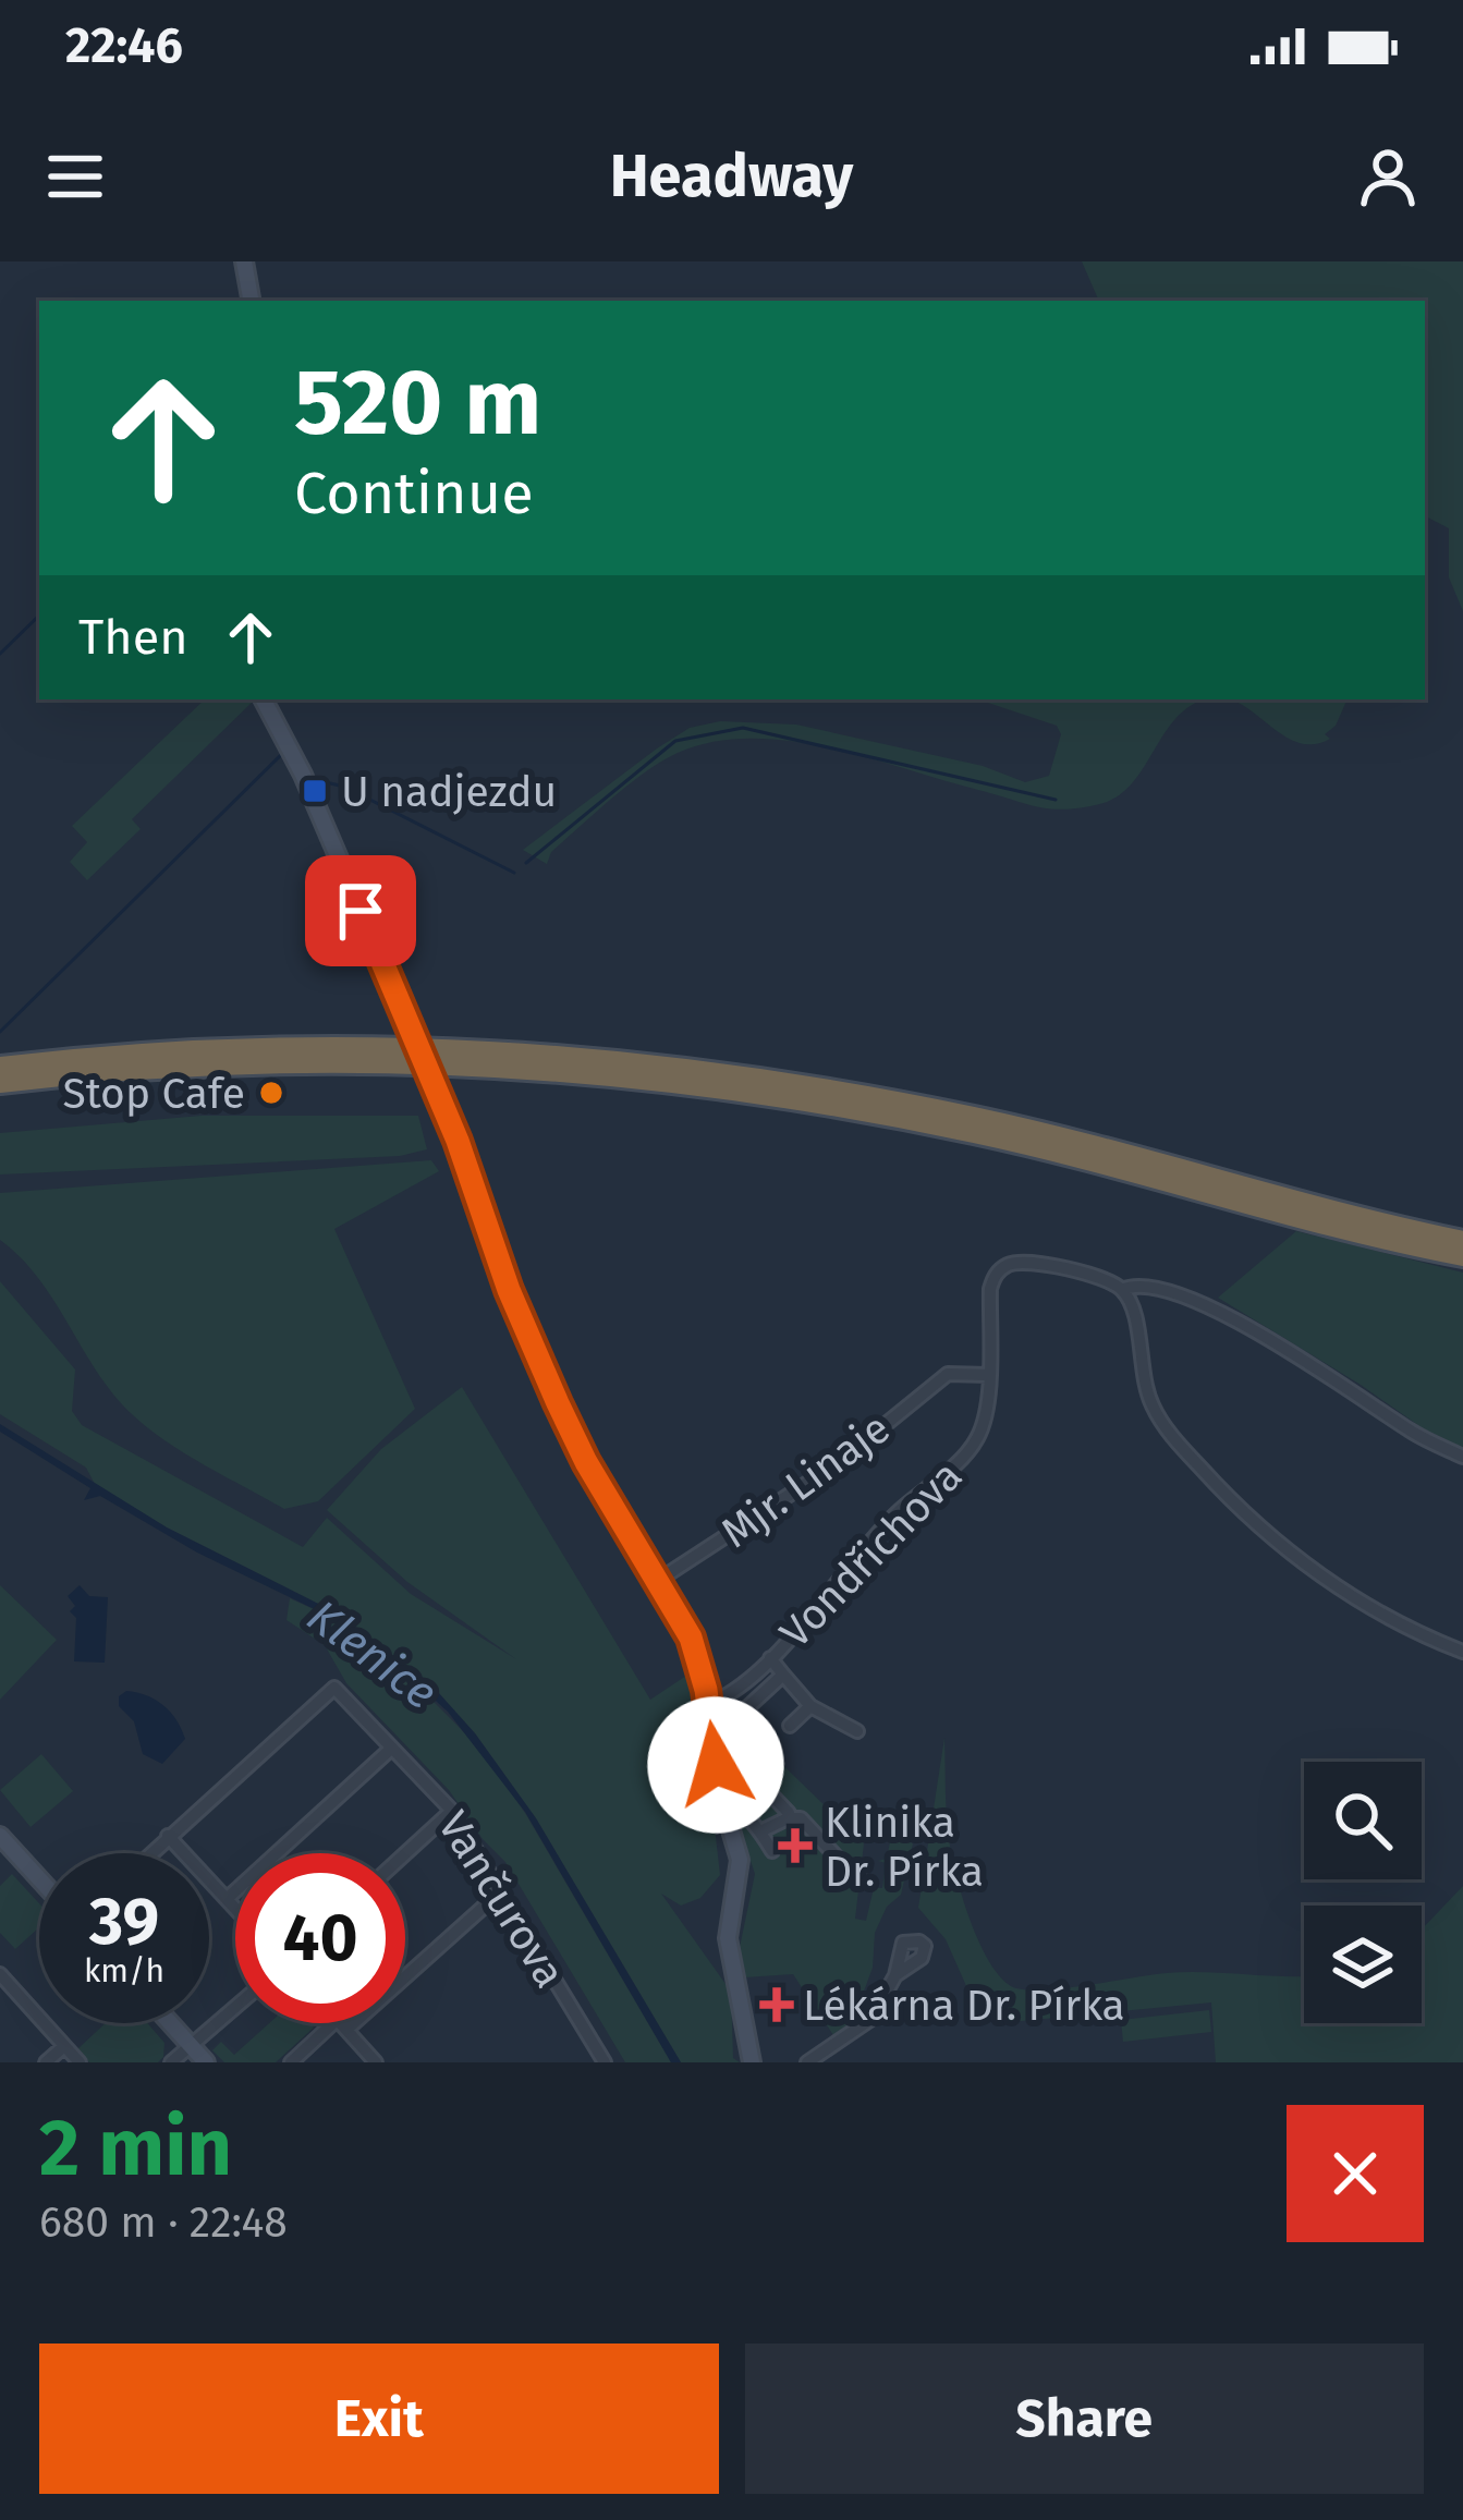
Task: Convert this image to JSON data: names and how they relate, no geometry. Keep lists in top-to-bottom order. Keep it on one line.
{"streets":{"street":["Mjr. Linaje","Vondřichova","Vančurova"]},"water":["Klenice"],"places":{"transit":["U nadjezdu"],"other":["Stop Cafe"],"health":["Klinika Dr. Pírka","Lékárna Dr. Pírka"]},"page":{"status":"22:46","header":"Headway","turn":["520 m","Continue"],"then":"Then","speed":"39 km/h","limit":"40","heading":["2 min","680 m · 22:48"],"buttons":["Exit","Share"]}}
